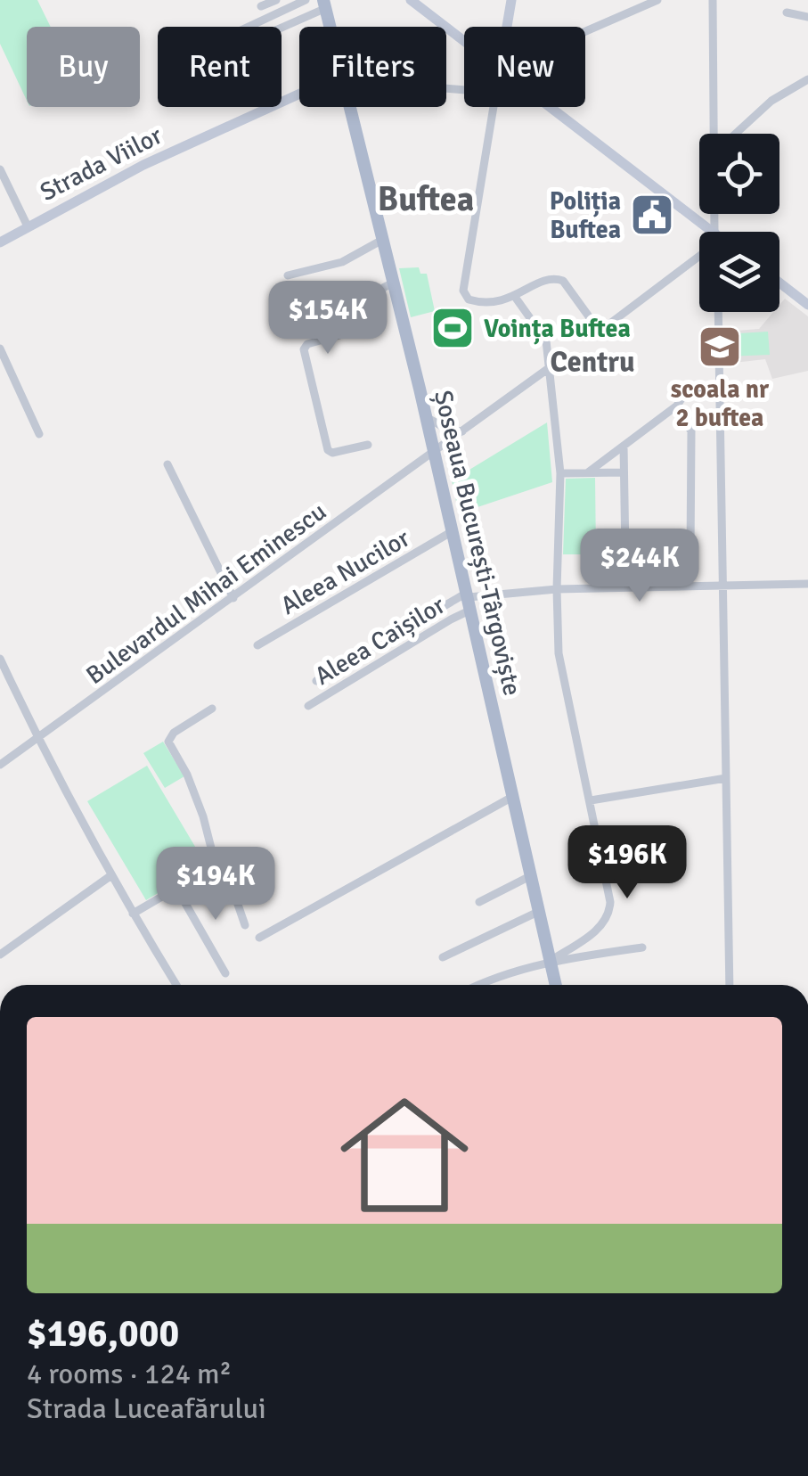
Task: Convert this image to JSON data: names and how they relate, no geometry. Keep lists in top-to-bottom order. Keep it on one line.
{"streets":{"main road":["Strada Viilor","Șoseaua București-Târgoviște"],"street":["Aleea Nucilor","Bulevardul Mihai Eminescu","Aleea Caișilor"]},"crossings":[["Șoseaua București-Târgoviște","Aleea Nucilor"],["Șoseaua București-Târgoviște","Bulevardul Mihai Eminescu"],["Șoseaua București-Târgoviște","Aleea Caișilor"]],"districts":["Buftea","Centru"],"places":{"public building":["Poliția Buftea"],"sports":["Voința Buftea"],"school or university":["scoala nr 2 buftea"]},"page":{"chip":["Buy","Rent","Filters","New"],"price":["$154K","$244K","$196K","$194K"],"list":[{"name":"$196,000","note":"4 rooms · 124 m² · Strada Luceafărului"}]}}
